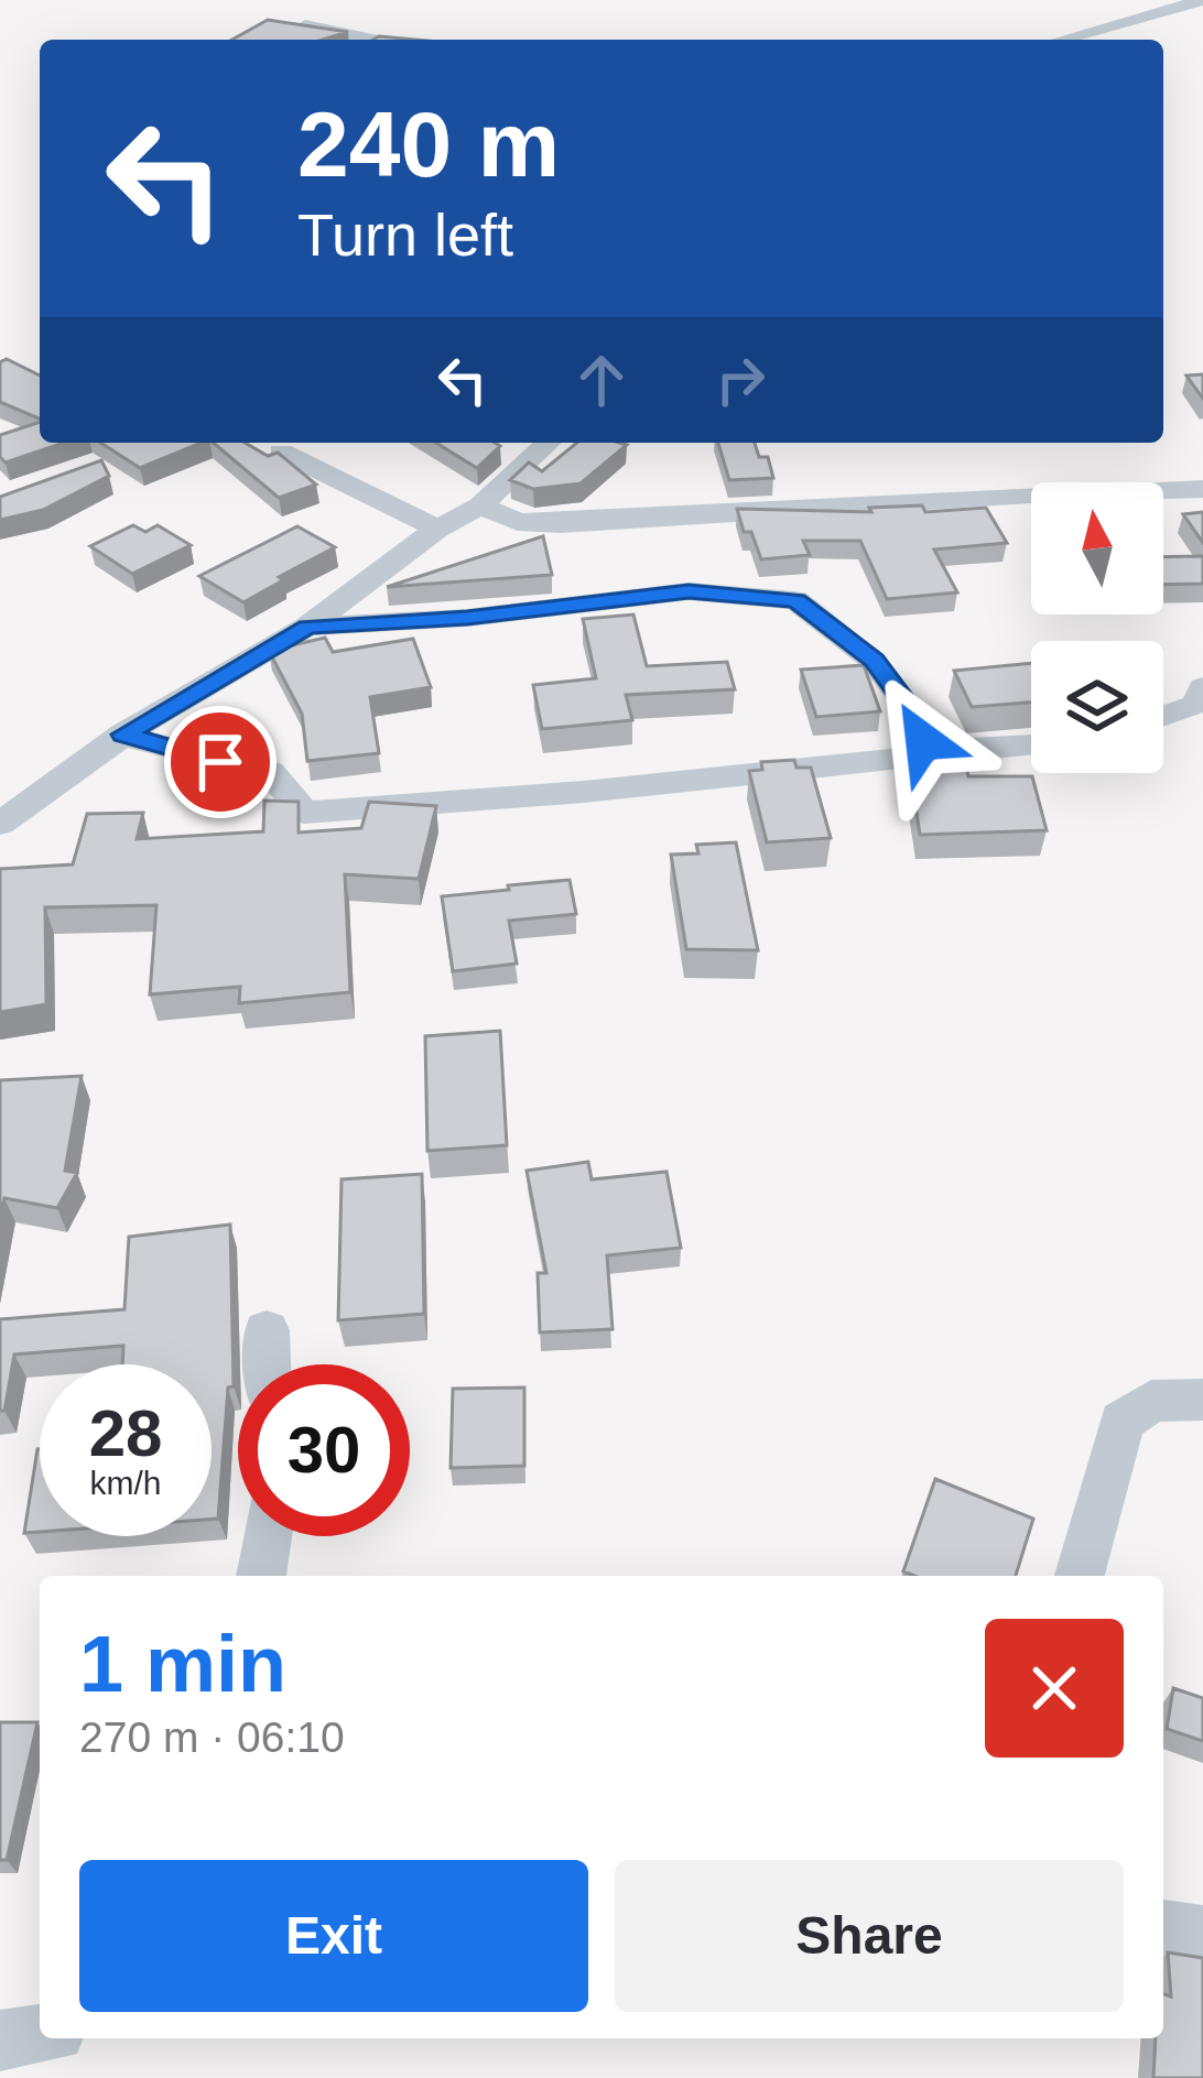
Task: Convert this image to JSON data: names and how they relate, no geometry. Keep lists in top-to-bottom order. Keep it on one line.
{"north":"top","page":{"turn":["240 m","Turn left"],"speed":"28 km/h","limit":"30","heading":["1 min","270 m · 06:10"],"buttons":["Exit","Share"]}}
